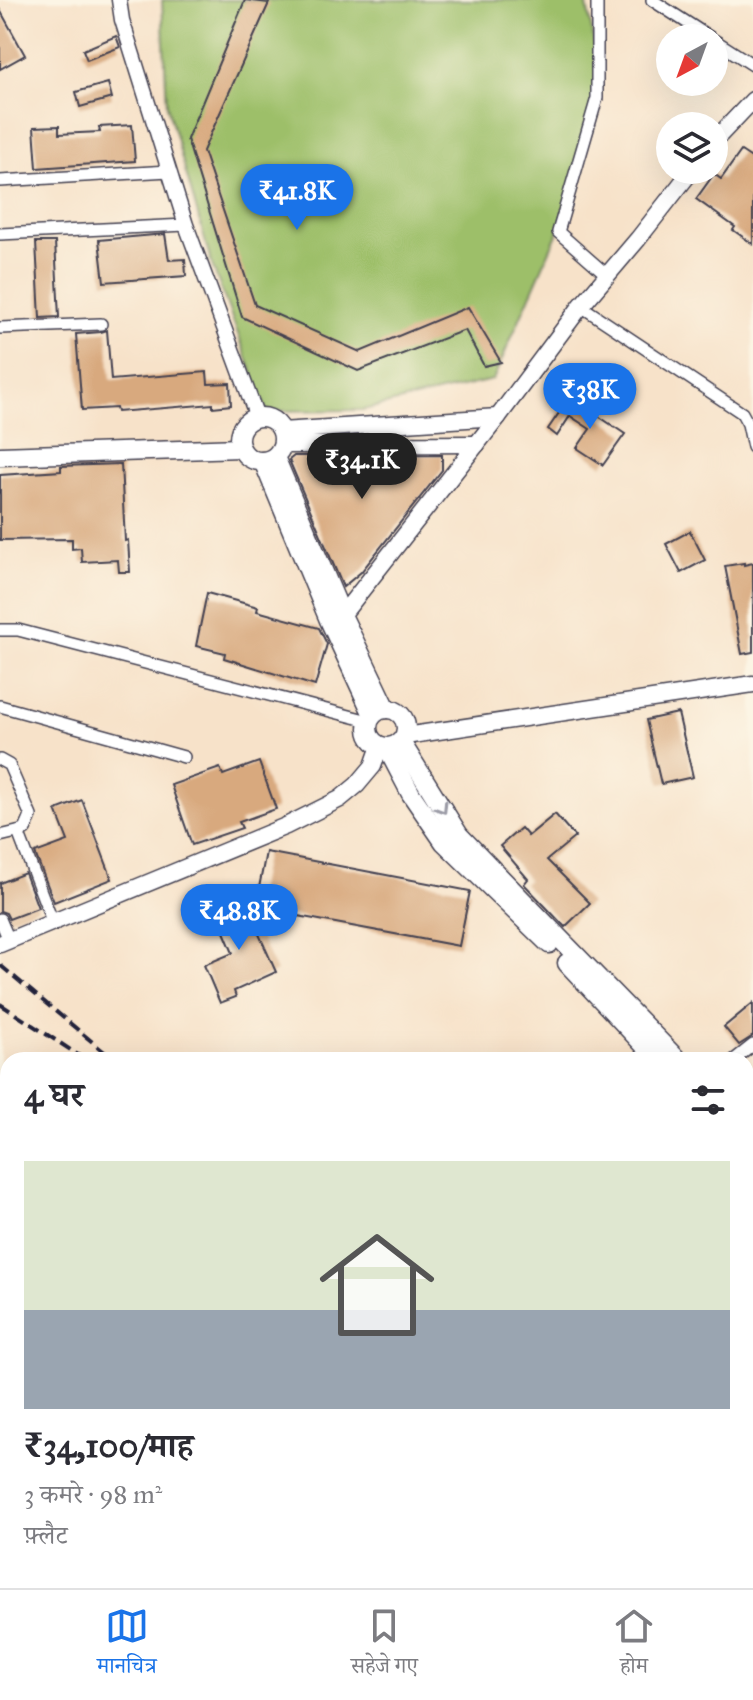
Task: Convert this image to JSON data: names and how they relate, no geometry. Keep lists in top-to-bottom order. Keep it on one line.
{"north":"bottom left","page":{"price":["₹41.8K","₹38K","₹34.1K","₹48.8K"],"heading":"4 घर","list":[{"name":"₹34,100/माह","note":"3 कमरे · 98 m² · फ़्लैट"}],"tabs":["मानचित्र","सहेजे गए","होम"]}}
